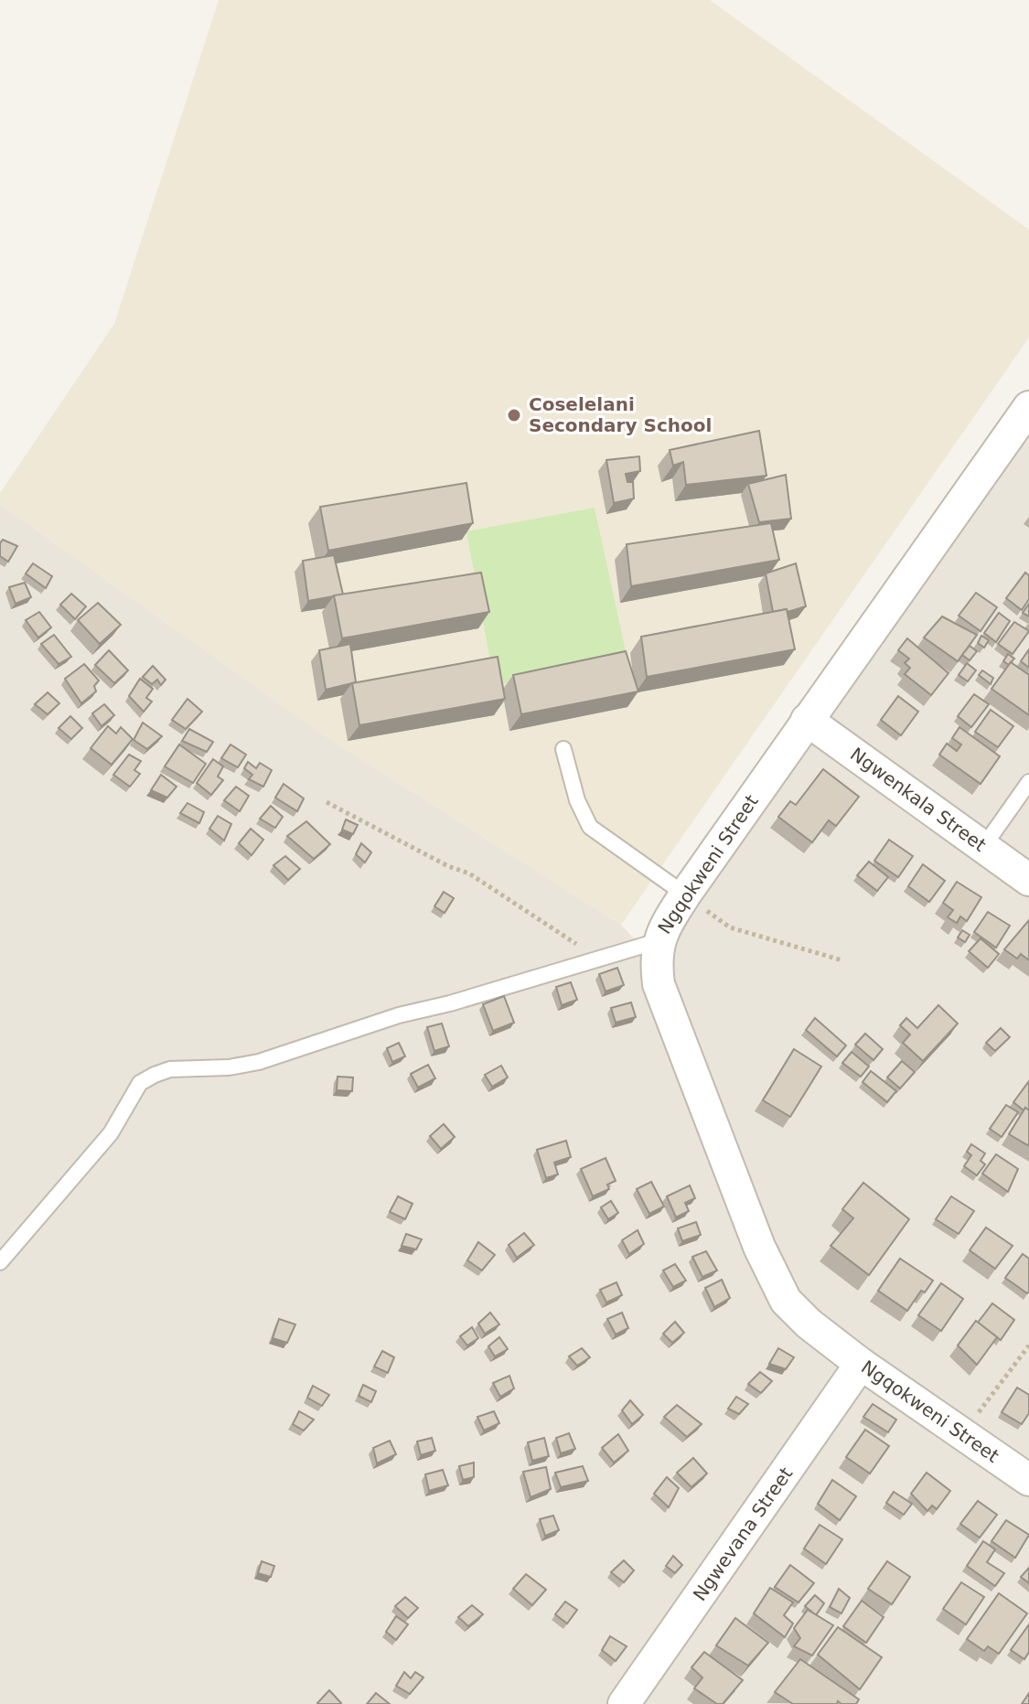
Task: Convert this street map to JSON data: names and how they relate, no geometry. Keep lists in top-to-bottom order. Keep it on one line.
{"streets":{"street":["Ngwenkala Street","Ngqokweni Street","Ngwevana Street"]},"crossings":[["Ngwenkala Street","Ngqokweni Street"],["Ngqokweni Street","Ngwevana Street"]],"places":["Coselelani Secondary School"]}
